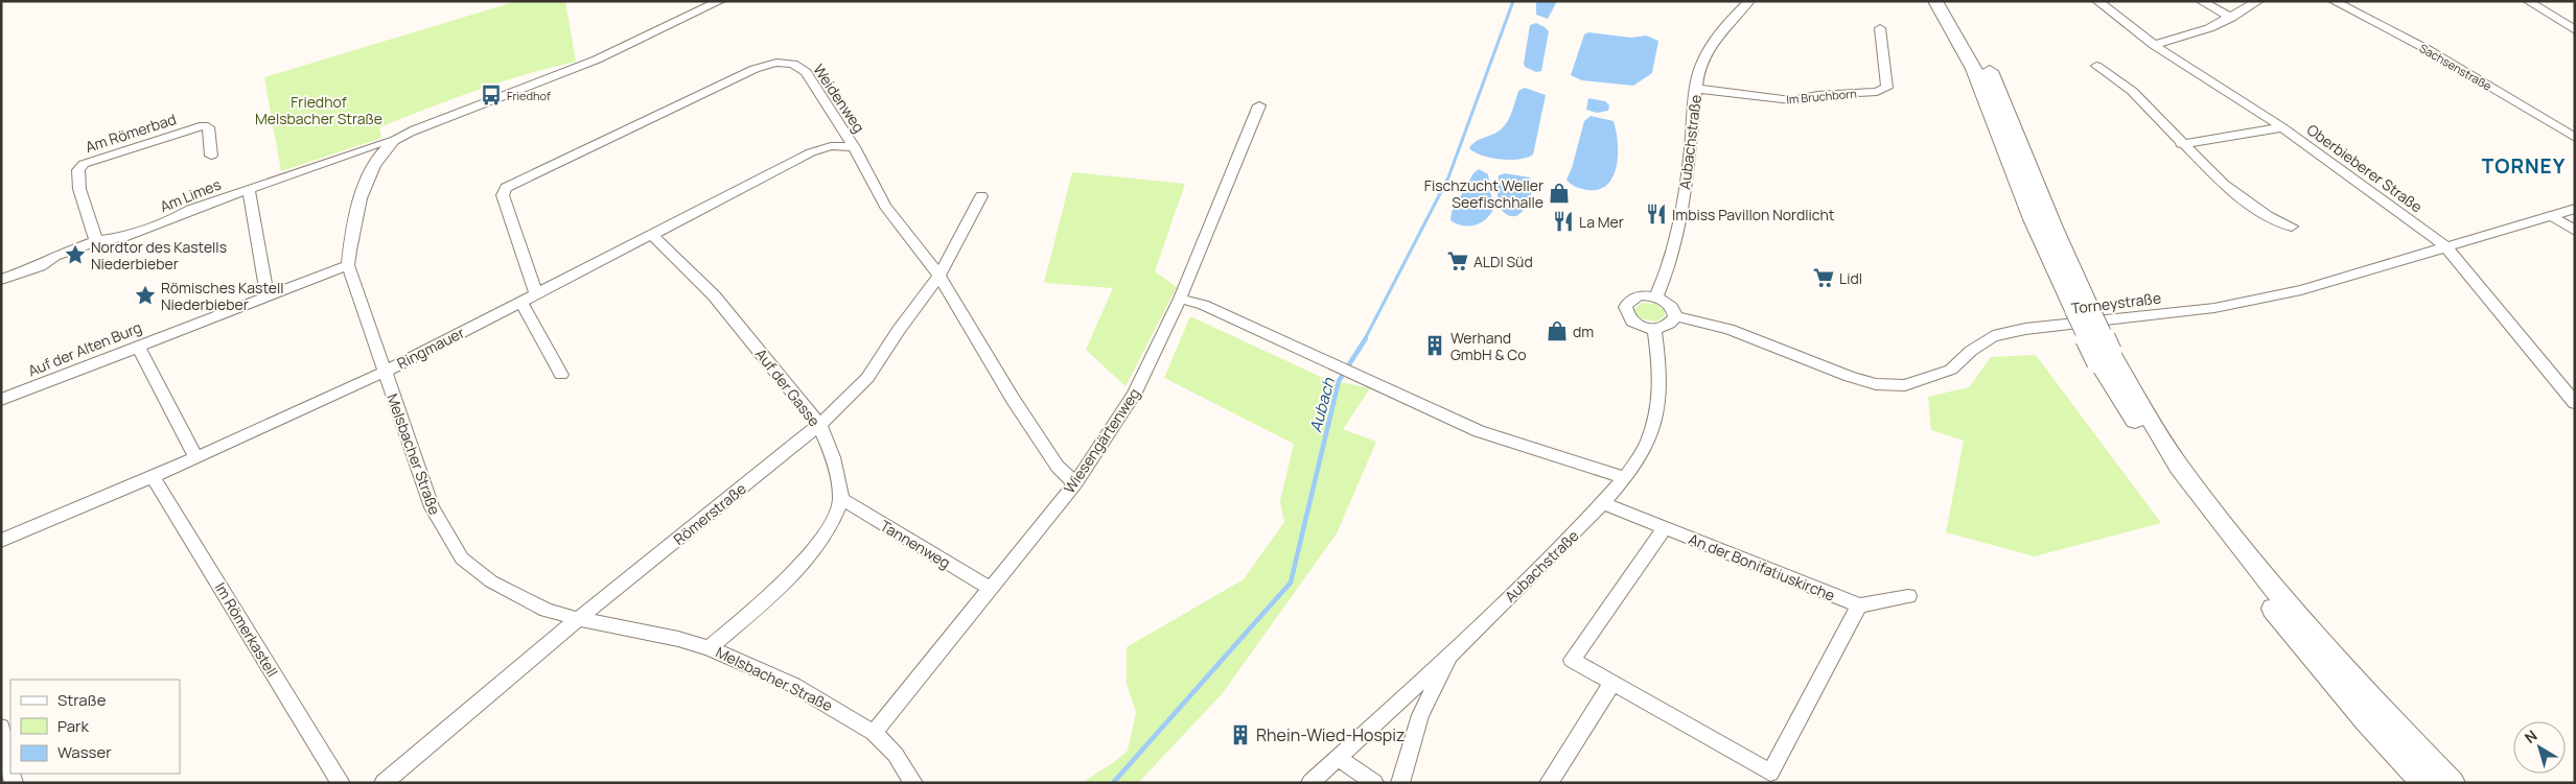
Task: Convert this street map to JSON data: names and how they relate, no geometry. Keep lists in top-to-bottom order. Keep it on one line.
{"streets":{"street":["Sachsenstraße","Im Bruchborn","Weidenweg","Am Römerbad","Aubachstraße","Oberbieberer Straße","Am Limes","Torneystraße","Ringmauer","Auf der Alten Burg","Auf der Gasse","Wiesengärtenweg","Melsbacher Straße","Römerstraße","Tannenweg","An der Bonifatiuskirche","Im Römerkastell"]},"crossings":[["Im Bruchborn","Aubachstraße"],["Weidenweg","Ringmauer"],["Weidenweg","Wiesengärtenweg"],["Weidenweg","Römerstraße"],["Am Römerbad","Am Limes"],["Aubachstraße","Torneystraße"],["Aubachstraße","An der Bonifatiuskirche"],["Oberbieberer Straße","Torneystraße"],["Am Limes","Melsbacher Straße"],["Ringmauer","Auf der Gasse"],["Ringmauer","Melsbacher Straße"],["Ringmauer","Im Römerkastell"],["Auf der Alten Burg","Melsbacher Straße"],["Auf der Gasse","Römerstraße"],["Auf der Gasse","Tannenweg"],["Wiesengärtenweg","Melsbacher Straße"],["Wiesengärtenweg","Tannenweg"],["Melsbacher Straße","Römerstraße"]],"districts":["TORNEY"],"water":["Aubach"],"parks":["Friedhof Melsbacher Straße"],"places":{"bus stop":["Friedhof"],"shop":["Fischzucht Weller Seefischhalle","dm"],"restaurant":["Imbiss Pavillon Nordlicht","La Mer"],"place":["Nordtor des Kastells Niederbieber","Römisches Kastell Niederbieber"],"supermarket":["ALDI Süd","Lidl"],"building":["Werhand GmbH & Co","Rhein-Wied-Hospiz"]},"legend":["Straße","Park","Wasser"],"north":"top left"}
